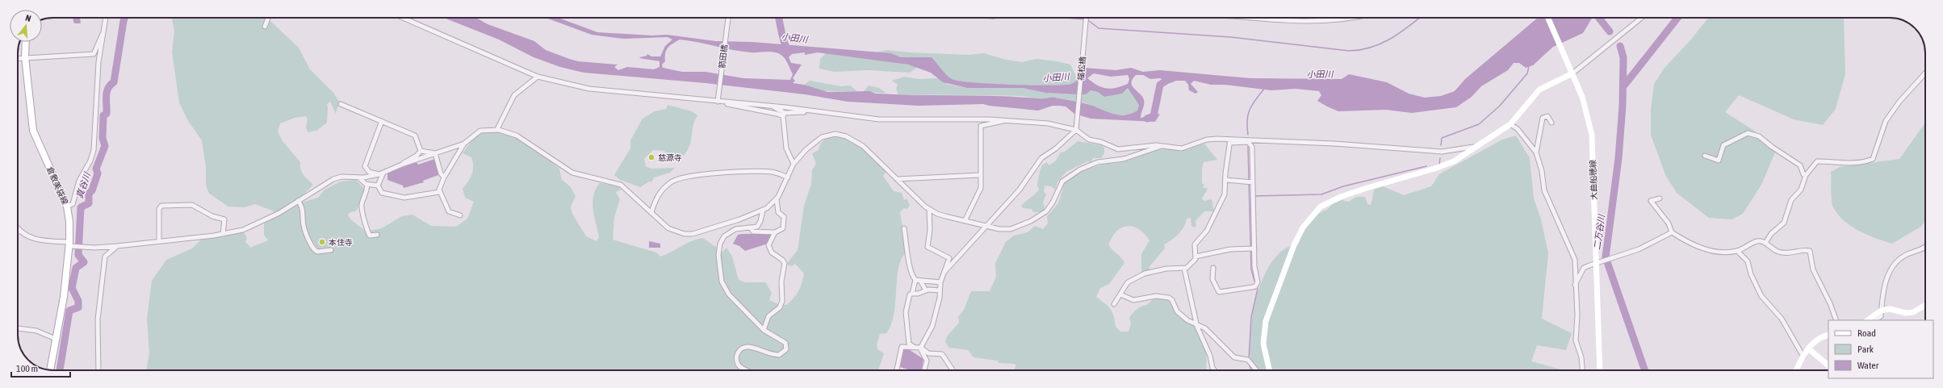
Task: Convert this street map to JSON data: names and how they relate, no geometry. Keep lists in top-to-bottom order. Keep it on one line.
{"streets":{"main road":["倉敷美袋線"],"street":["箭田橋","福松橋","大曲船穂線"]},"water":["小田川","真谷川","二万谷川"],"places":["慈源寺","本住寺"],"legend":["Road","Park","Water"],"scale_bar":"100 m","north":"top"}
